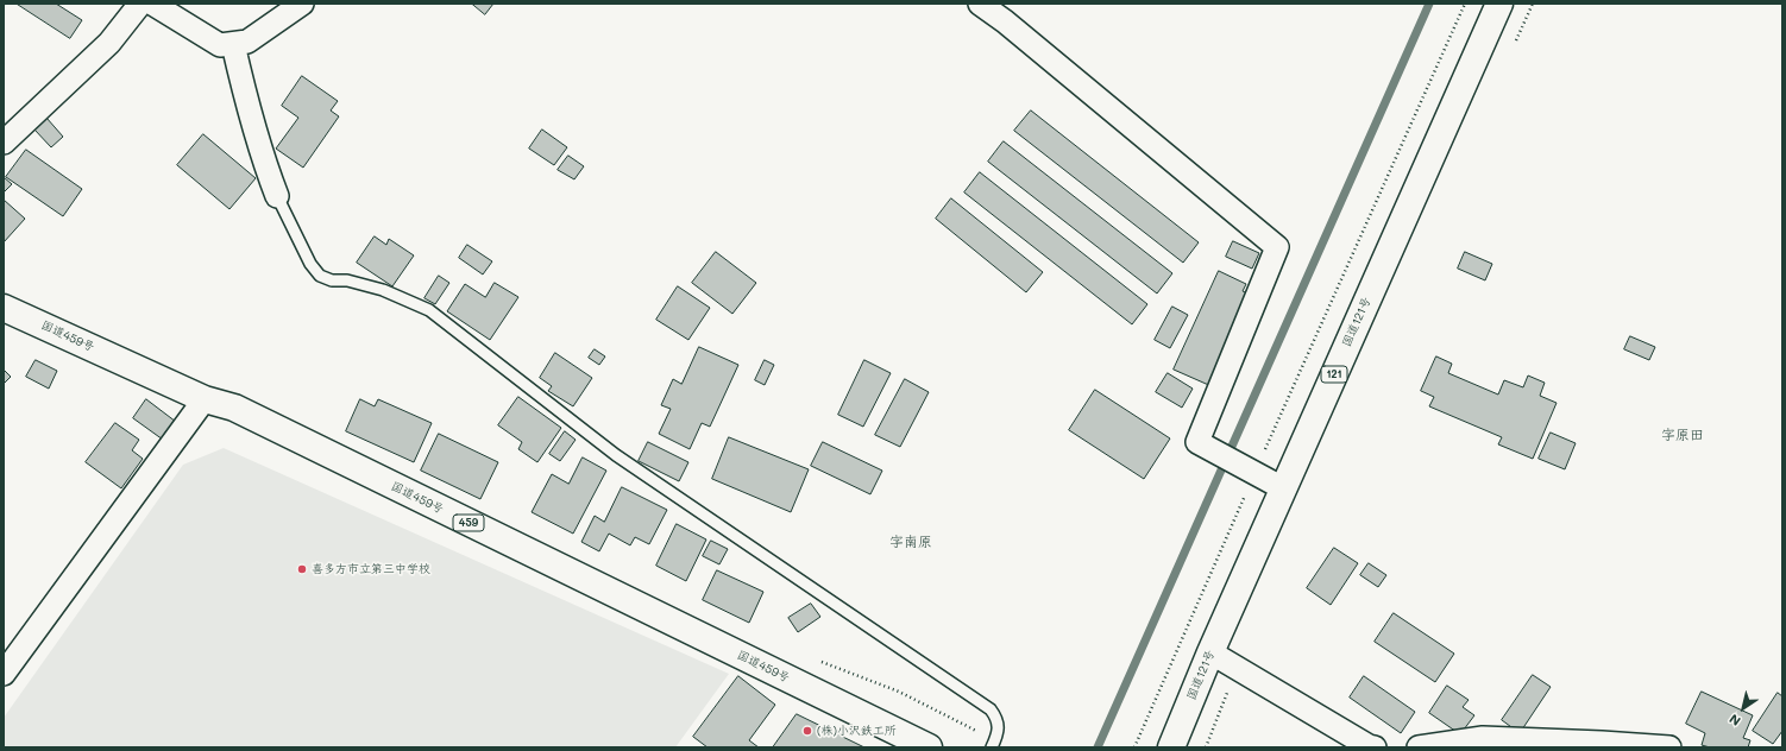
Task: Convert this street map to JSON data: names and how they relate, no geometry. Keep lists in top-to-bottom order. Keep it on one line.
{"streets":{"highway":["国道121号","国道459号","121","459"]},"districts":["字原田","字南原"],"places":["喜多方市立第三中学校","(株)小沢鉄工所"],"north":"bottom left"}
